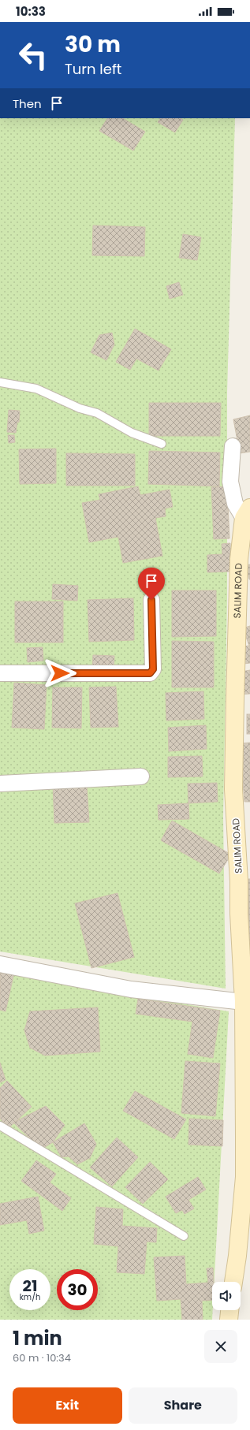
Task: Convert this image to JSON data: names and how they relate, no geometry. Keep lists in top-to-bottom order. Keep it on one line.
{"streets":{"street":["SALIM ROAD"]},"page":{"status":"10:33","turn":["30 m","Turn left"],"then":"Then","speed":"21 km/h","limit":"30","heading":["1 min","60 m · 10:34"],"buttons":["Exit","Share"]}}
